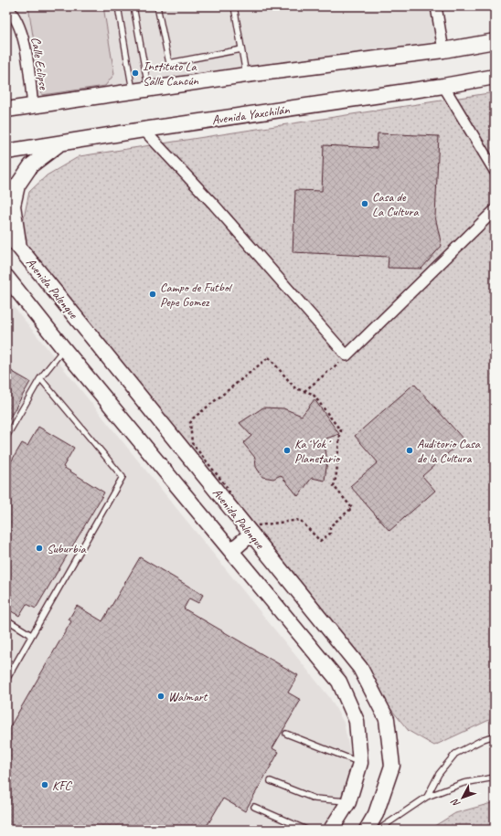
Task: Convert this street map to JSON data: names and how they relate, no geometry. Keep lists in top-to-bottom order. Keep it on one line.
{"streets":{"street":["Calle Eclipse","Avenida Yaxchilán","Avenida Palenque"]},"places":["Instituto La Salle Cancún","Casa de La Cultura","Campo de Futbol Pepe Gomez","Ka´Yok´ Planetario","Auditorio Casa de la Cultura","Suburbia","Walmart","KFC"],"north":"bottom left"}
